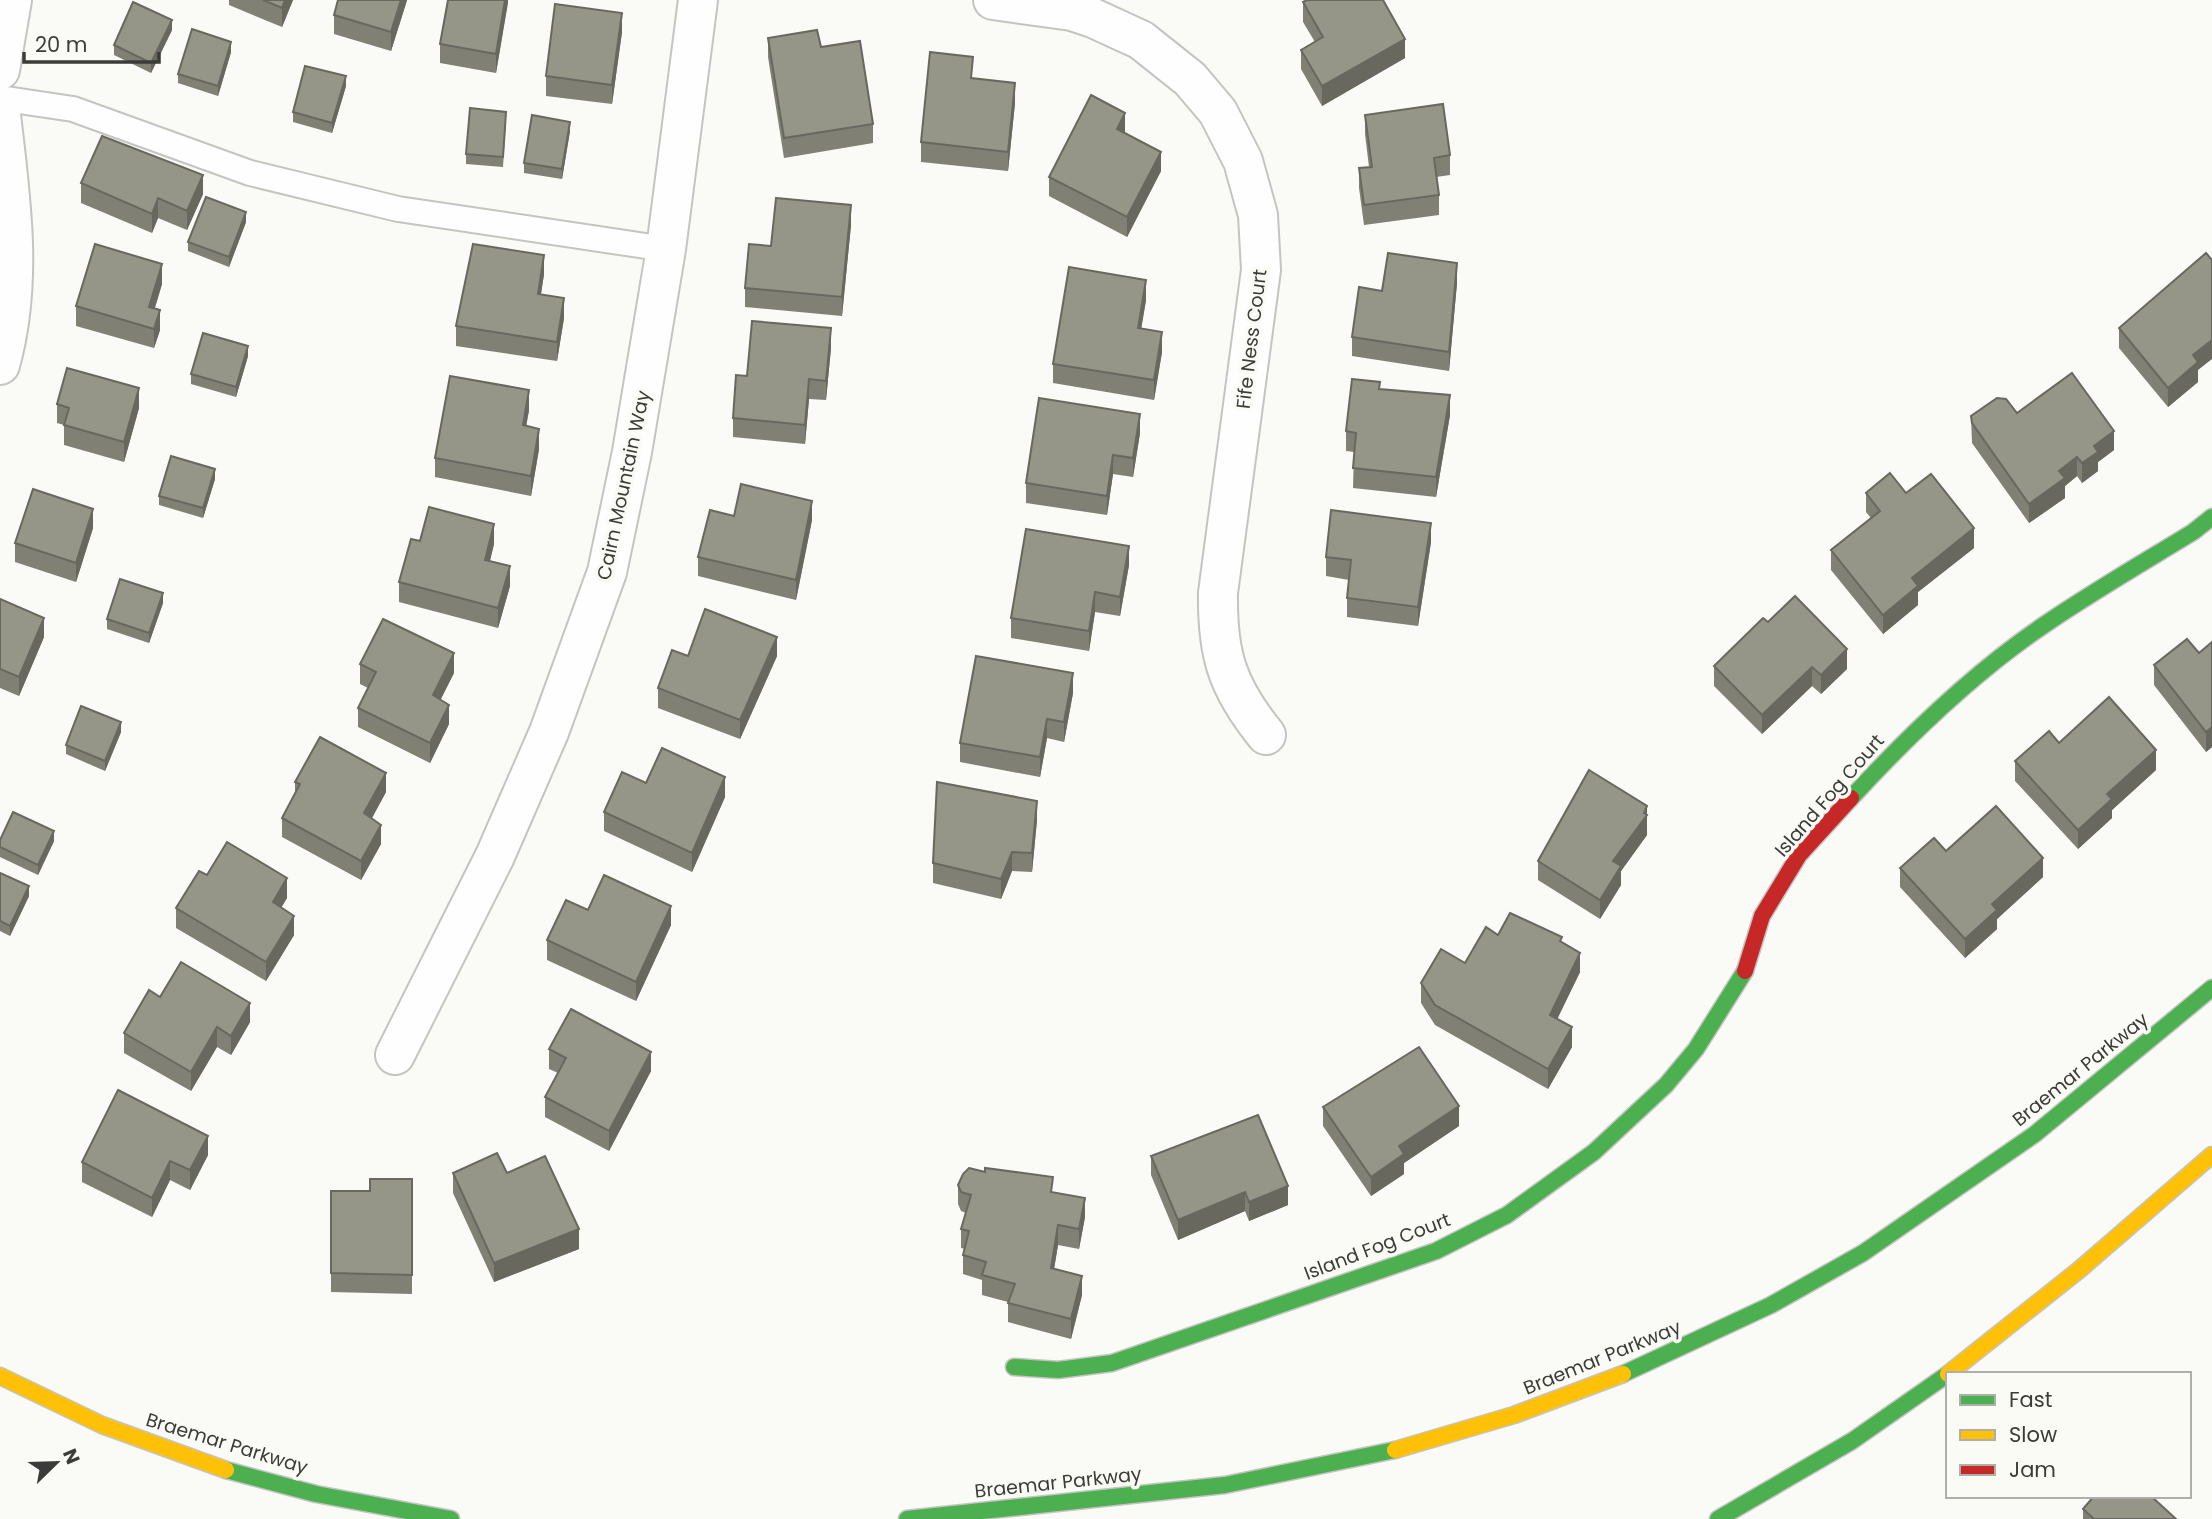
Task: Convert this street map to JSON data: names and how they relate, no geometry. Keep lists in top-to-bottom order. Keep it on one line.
{"streets":{"street":["Fife Ness Court","Cairn Mountain Way","Island Fog Court","Braemar Parkway"]},"legend":["Fast","Slow","Jam"],"scale_bar":"20 m","north":"top right"}
